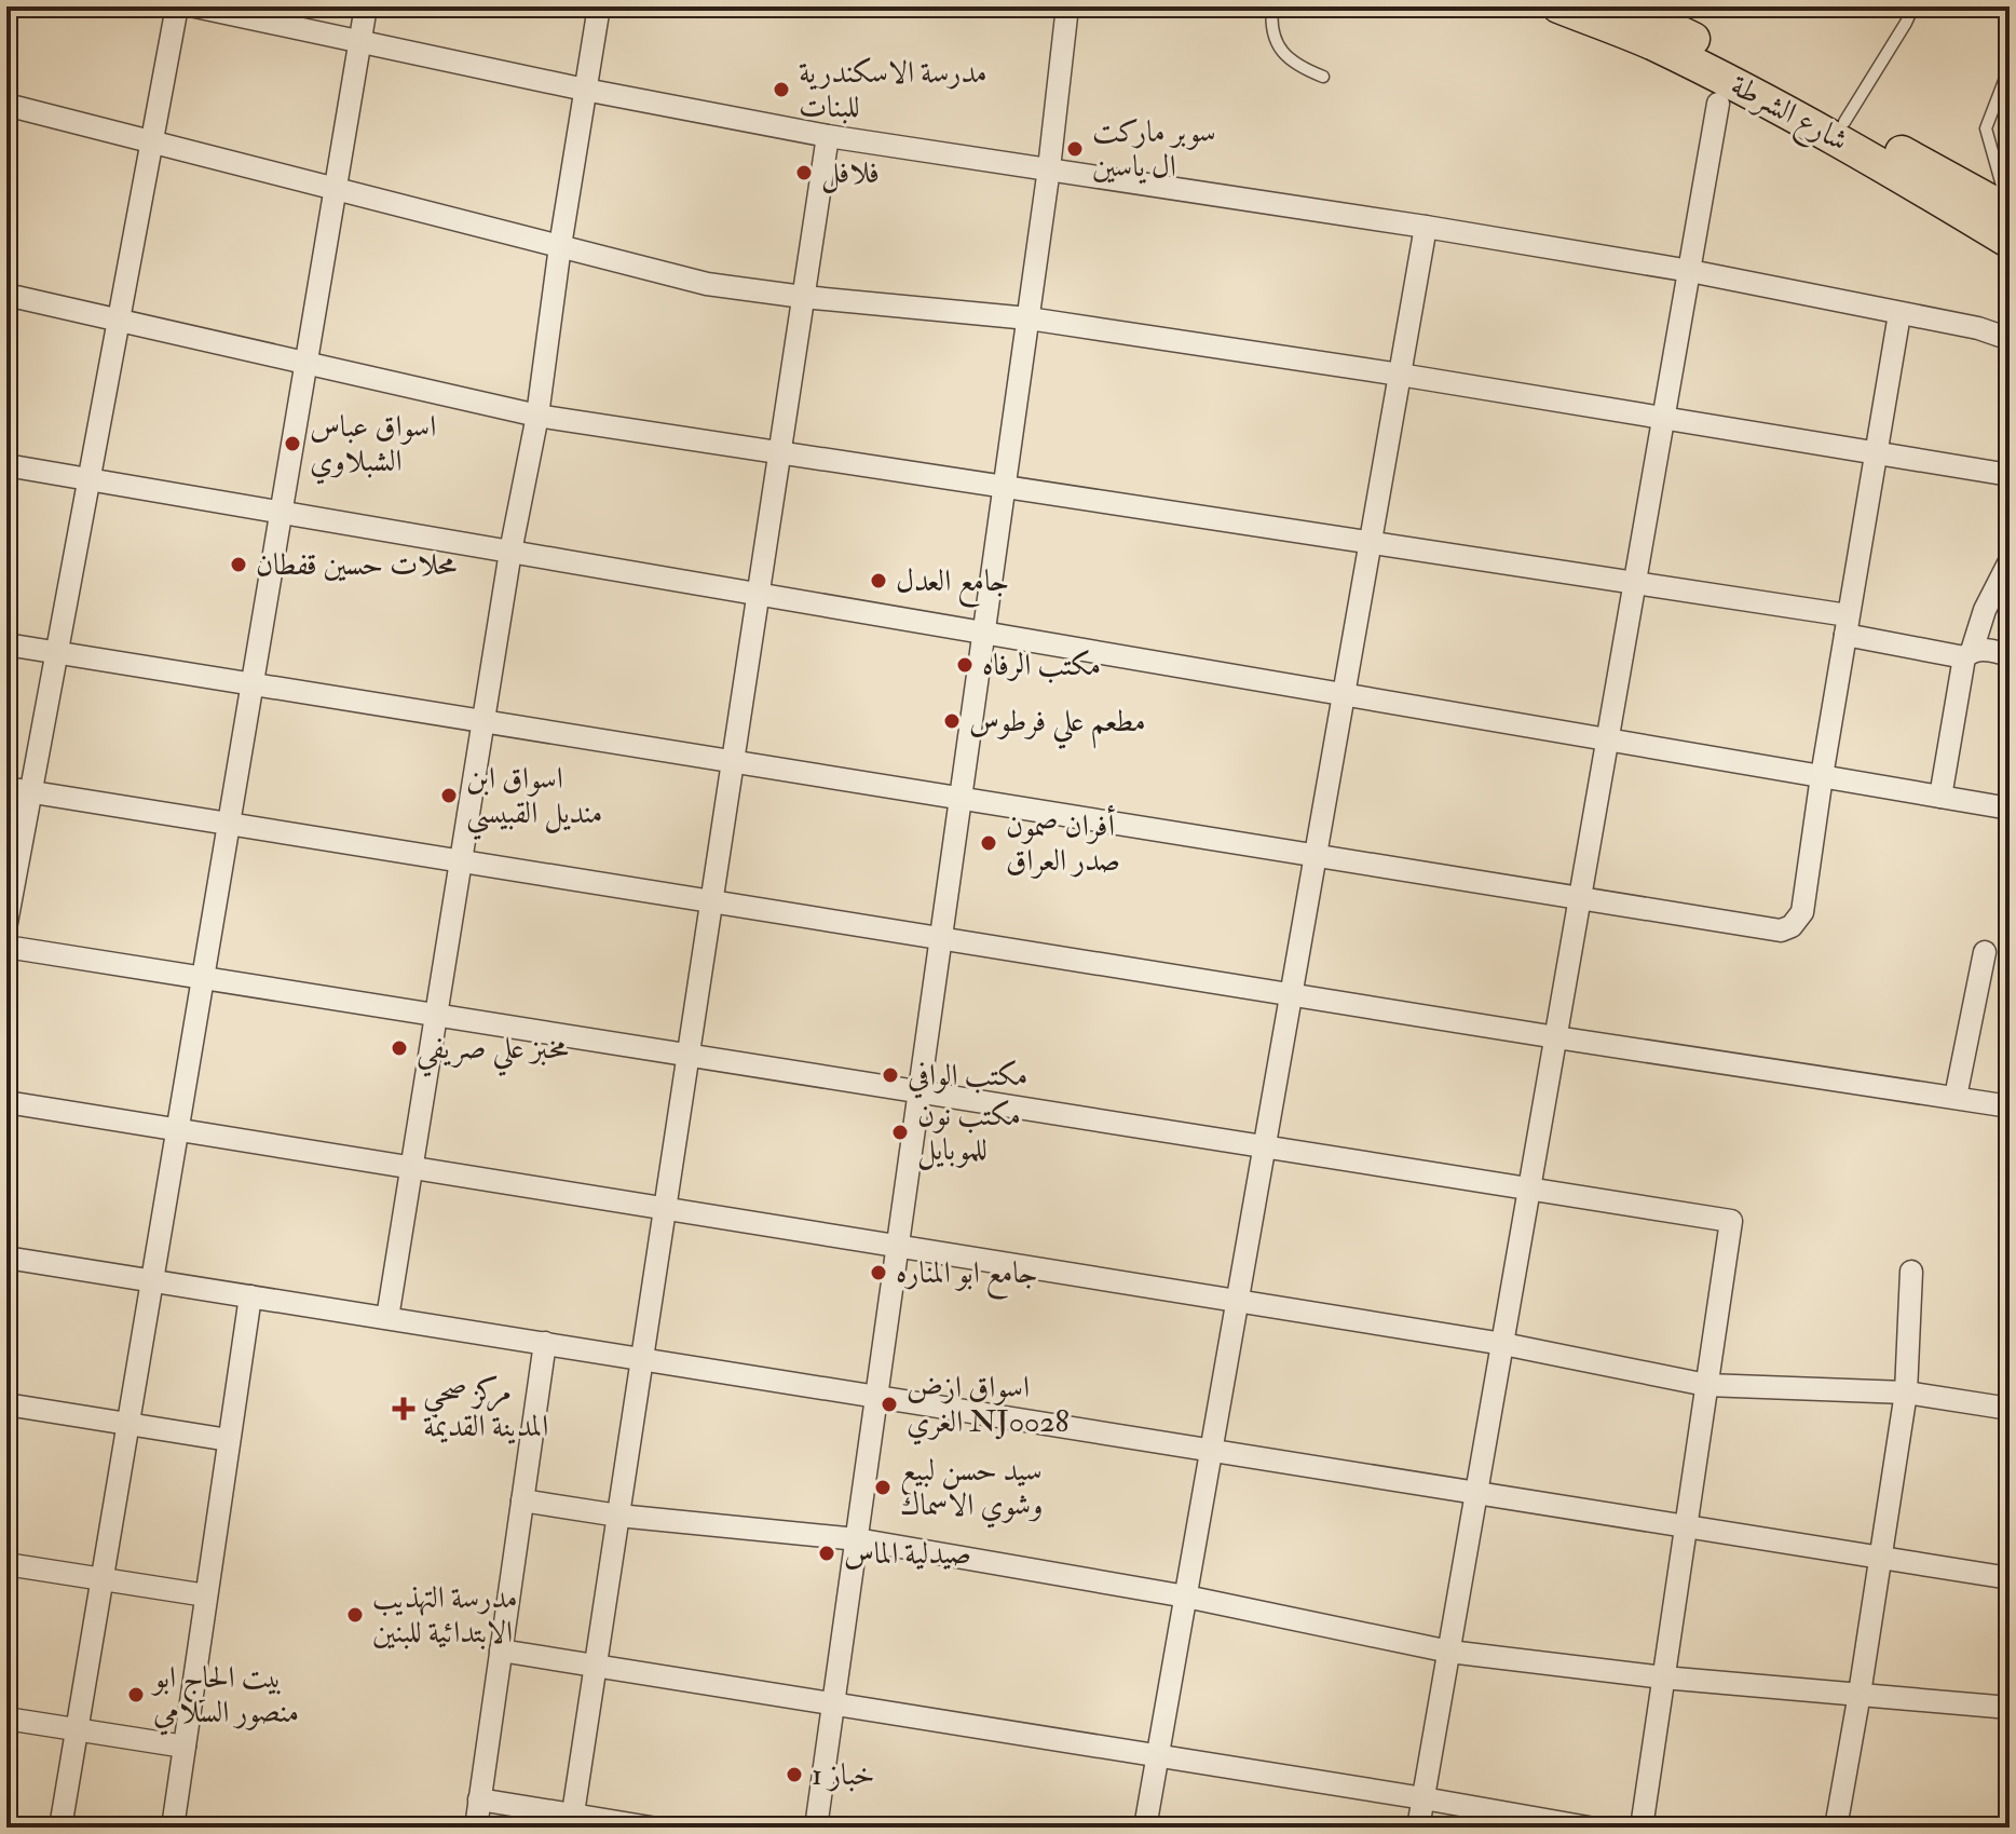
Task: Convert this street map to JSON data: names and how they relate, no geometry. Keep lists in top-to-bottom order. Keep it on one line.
{"streets":{"main road":["شارع الشرطة"]},"places":{"other":["مدرسة الاسكندرية للبنات","سوبر ماركت ال ياسين","فلافل","اسواق عباس الشبلاوي","محلات حسين قفطان","جامع العدل","مكتب الرفاه","مطعم علي فرطوس","اسواق ابن منديل القبيسي","أفران صمون صدر العراق","مخبز علي صريفي","مكتب الوافي","مكتب نون للموبايل","جامع ابو المناره","اسواق ازض الغري NJ0028","سيد حسن لبيع وشوي الاسماك","صيدلية الماس","مدرسة التهذيب الابتدائية للبنين","بيت الحاج ابو منصور السلامي","خباز 1"],"health":["مركز صحي المدينة القديمة"]}}
